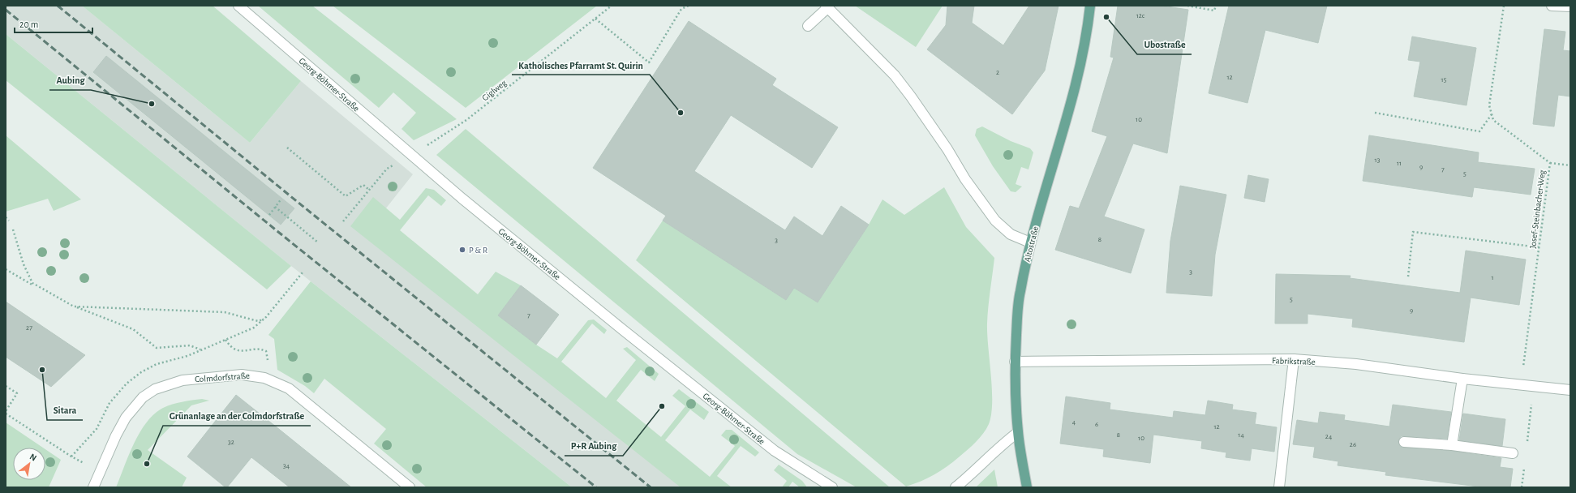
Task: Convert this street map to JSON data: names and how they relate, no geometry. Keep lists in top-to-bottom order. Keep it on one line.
{"streets":{"main road":["Altostraße"],"street":["Georg-Böhmer-Straße","Fabrikstraße","Colmdorfstraße"],"path":["Giglweg","Josef-Steinbacher-Weg"]},"crossings":[["Georg-Böhmer-Straße","Giglweg"],["Josef-Steinbacher-Weg","Fabrikstraße"],["Altostraße","Fabrikstraße"]],"places":["Ubostraße","Aubing","Katholisches Pfarramt St. Quirin","P & R","Sitara","P+R Aubing","Grünanlage an der Colmdorfstraße"],"house_numbers":["12c","2","12","15","10","13","11","9","7","5","8","3","3","1","5","9","7","27","4","6","12","8","14","24","10","32","26","34"],"scale_bar":"20 m","north":"top right"}
